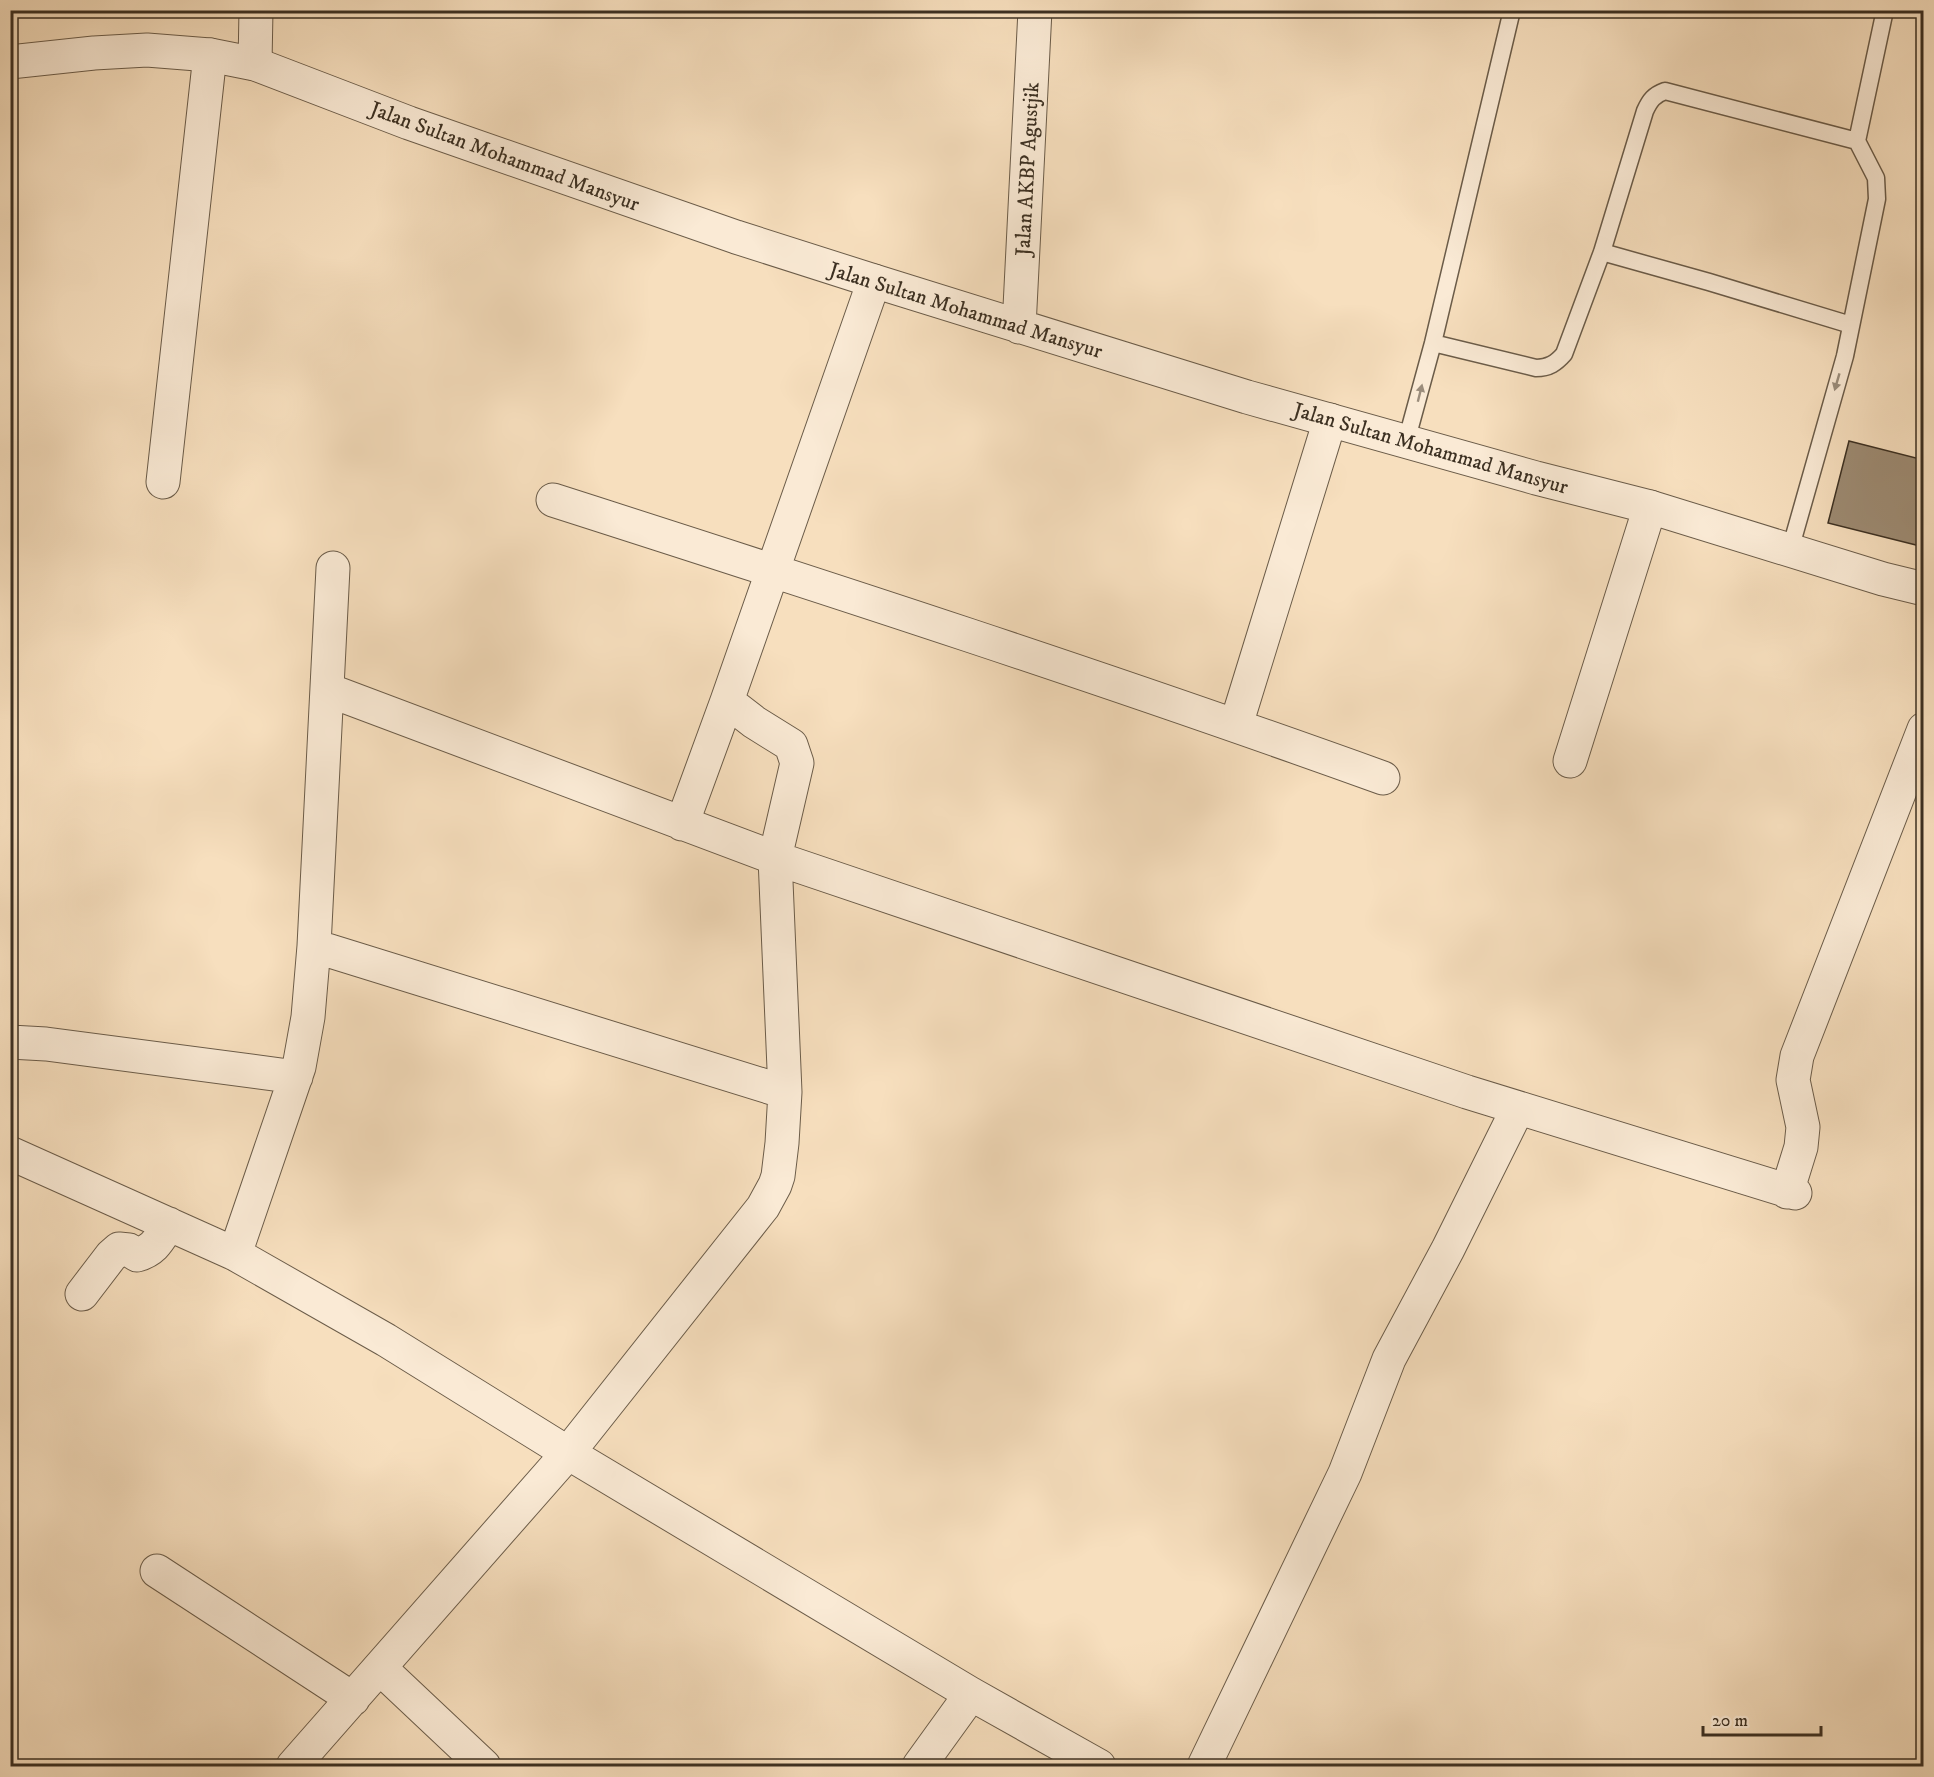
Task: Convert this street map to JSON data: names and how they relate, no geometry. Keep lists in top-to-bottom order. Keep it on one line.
{"streets":{"street":["Jalan Sultan Mohammad Mansyur","Jalan AKBP Agustjik"]},"crossings":[["Jalan Sultan Mohammad Mansyur","Jalan AKBP Agustjik"]],"scale_bar":"20 m"}
